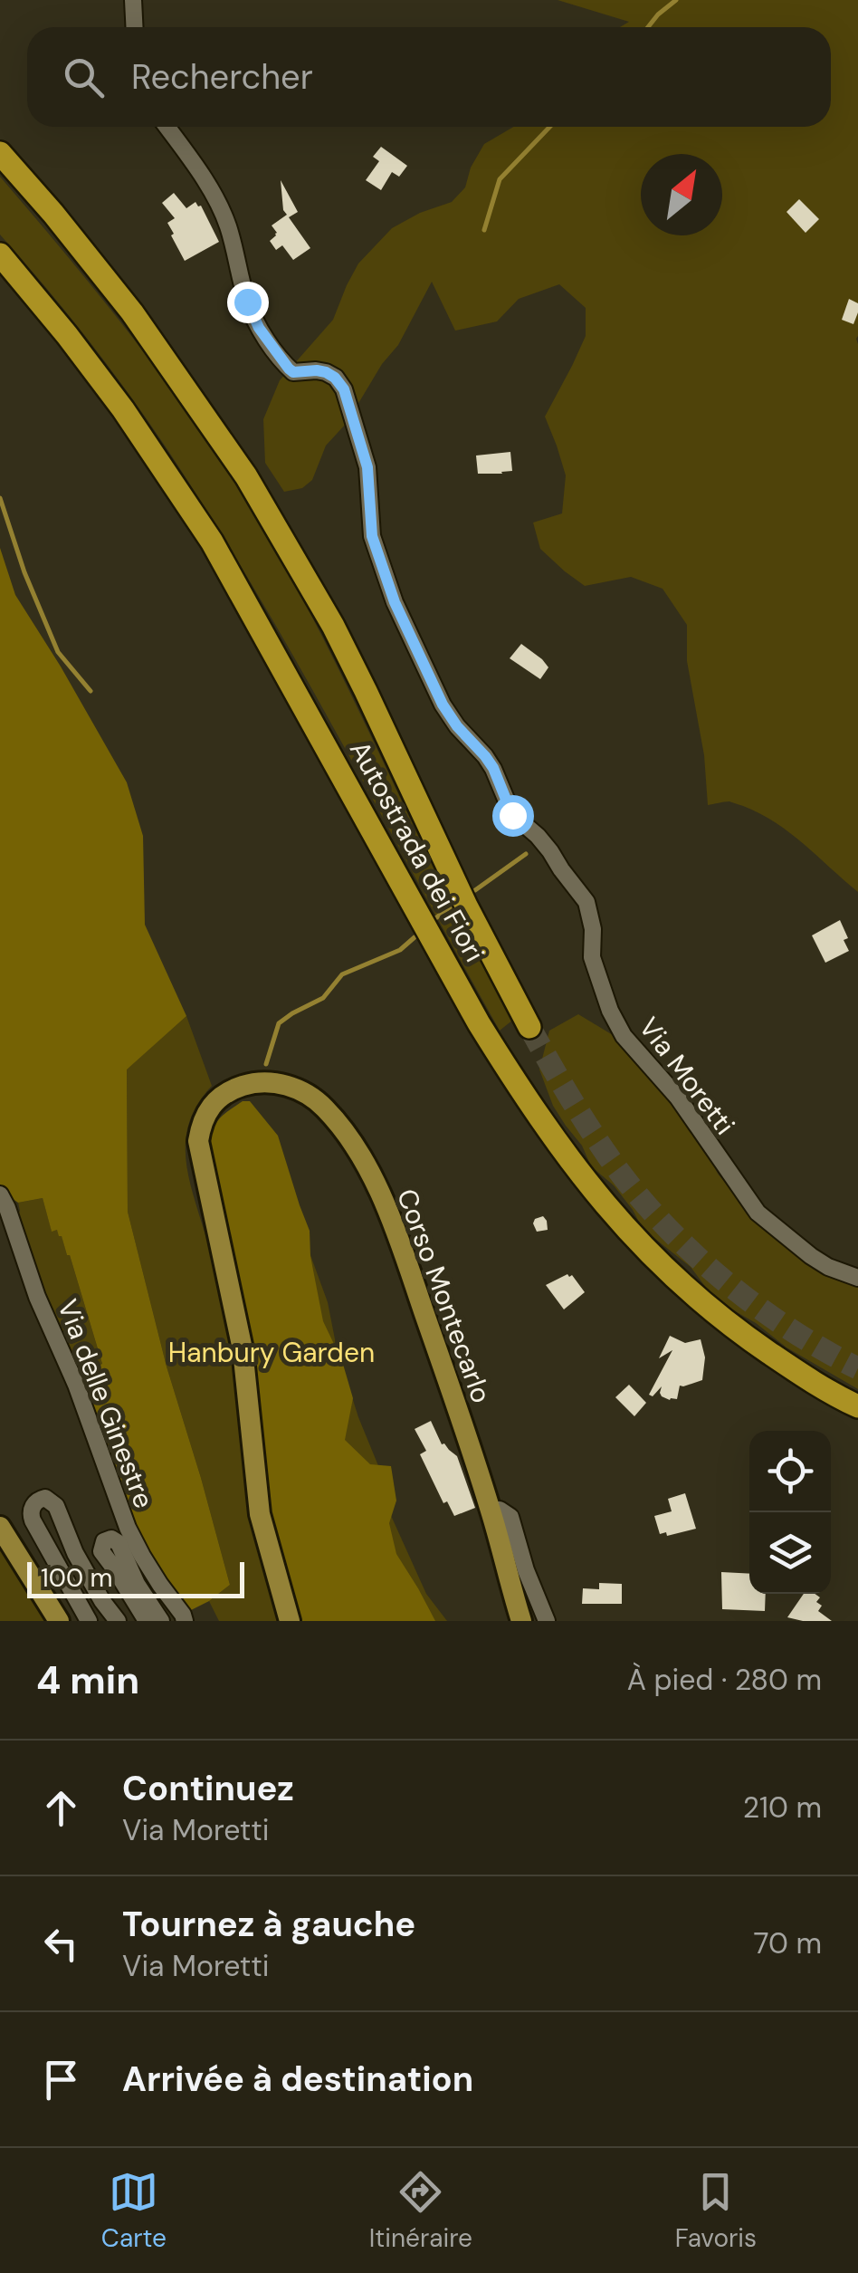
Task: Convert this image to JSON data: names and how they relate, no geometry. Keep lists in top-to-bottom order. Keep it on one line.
{"streets":{"highway":["Autostrada dei Fiori"],"main road":["Corso Montecarlo"],"street":["Via Moretti","Via delle Ginestre"]},"parks":["Hanbury Garden"],"scale_bar":"100 m","north":"top right","page":{"search":"Rechercher","scale":"100 m","heading":["4 min","À pied · 280 m"],"list":[["Continuez","Via Moretti","210 m"],["Tournez à gauche","Via Moretti","70 m"],"Arrivée à destination"],"nav":["Carte","Itinéraire","Favoris"]}}
